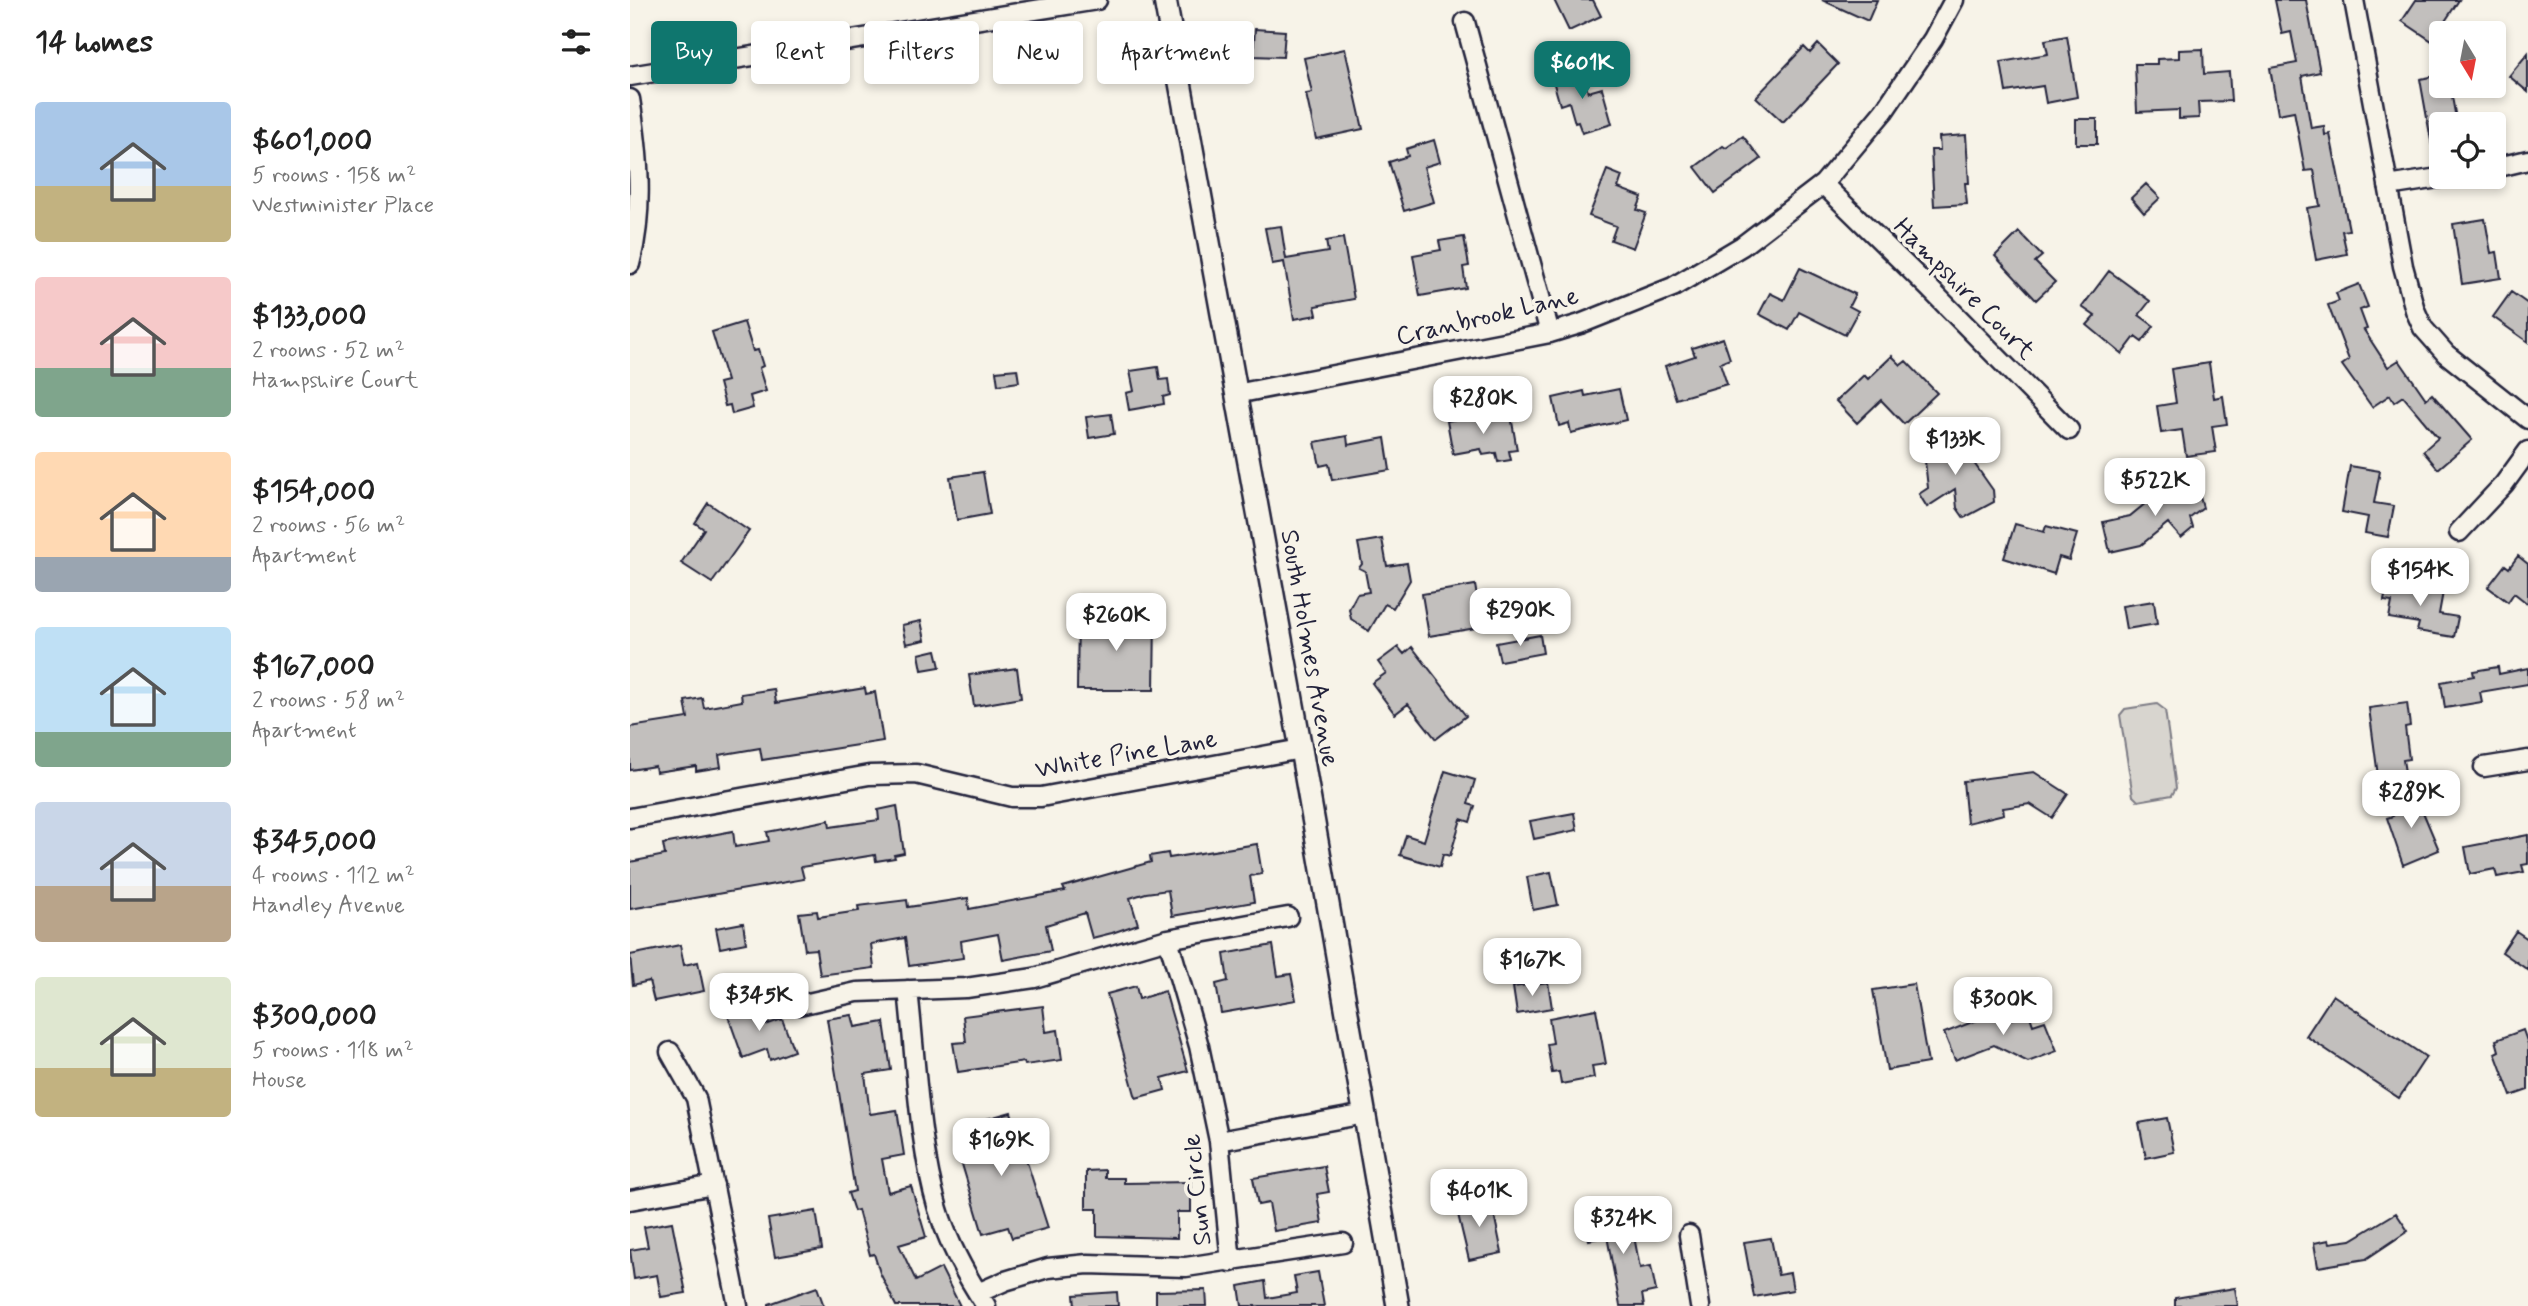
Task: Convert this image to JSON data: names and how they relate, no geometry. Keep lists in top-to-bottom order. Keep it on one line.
{"streets":{"street":["Hampshire Court","Cranbrook Lane","South Holmes Avenue","White Pine Lane","Sun Circle"]},"crossings":[["Hampshire Court","Cranbrook Lane"],["Cranbrook Lane","South Holmes Avenue"],["South Holmes Avenue","White Pine Lane"]],"north":"bottom","page":{"heading":"14 homes","chip":["Buy","Rent","Filters","New","Apartment"],"price":["$601K","$280K","$133K","$522K","$154K","$290K","$260K","$289K","$167K","$345K","$300K","$169K","$401K","$324K"],"list":[{"name":"$601,000","note":"5 rooms · 158 m² · Westminister Place"},{"name":"$133,000","note":"2 rooms · 52 m² · Hampshire Court"},{"name":"$154,000","note":"2 rooms · 56 m² · Apartment"},{"name":"$167,000","note":"2 rooms · 58 m² · Apartment"},{"name":"$345,000","note":"4 rooms · 112 m² · Handley Avenue"},{"name":"$300,000","note":"5 rooms · 118 m² · House"}]}}
